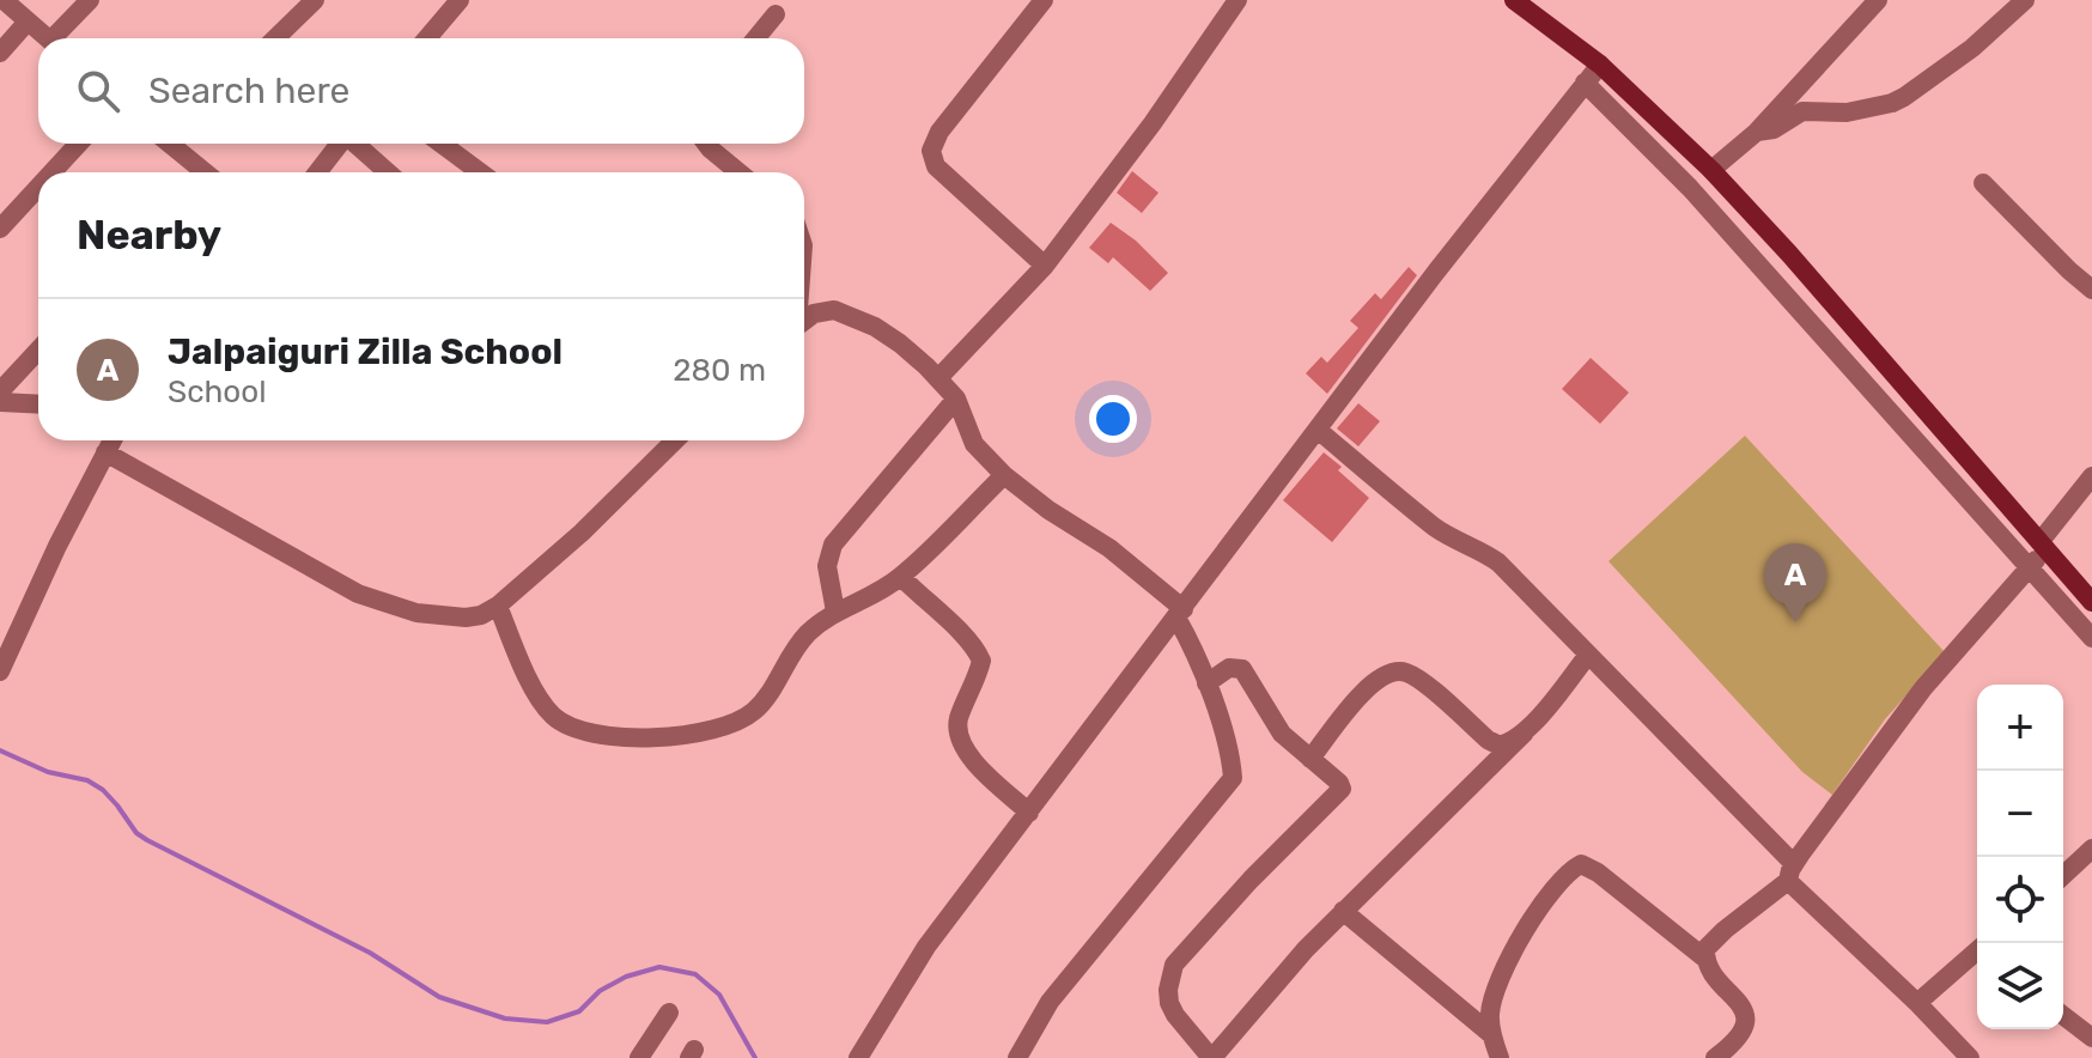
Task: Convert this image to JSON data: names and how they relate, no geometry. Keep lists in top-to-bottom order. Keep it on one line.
{"page":{"search":"Search here","heading":"Nearby","list":[{"mark":"A","name":"Jalpaiguri Zilla School","note":"School","value":"280 m"}],"pins":"A","map_buttons":["+","−"]}}
